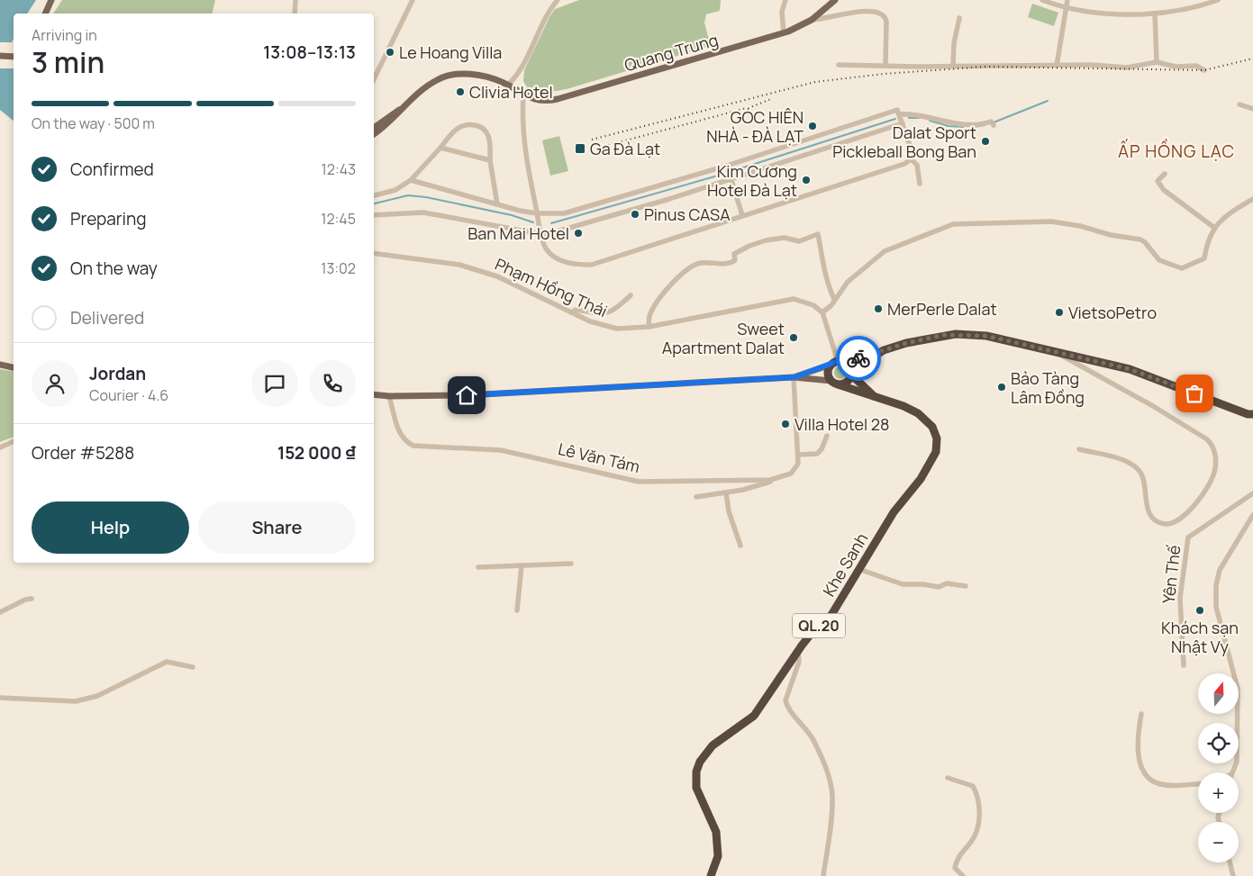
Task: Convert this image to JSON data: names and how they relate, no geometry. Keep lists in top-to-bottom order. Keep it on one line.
{"streets":{"highway":["Khe Sanh","QL.20"],"main road":["Quang Trung"],"street":["Phạm Hồng Thái","Lê Văn Tám","Yên Thế"]},"crossings":[["Khe Sanh","QL.20"]],"districts":["ẤP HỒNG LẠC"],"places":{"other":["Le Hoang Villa","Clivia Hotel","GÓC HIÊN NHÀ - ĐÀ LẠT","Dalat Sport Pickleball Bong Ban","Kim Cương Hotel Đà Lạt","Pinus CASA","Ban Mai Hotel","MerPerle Dalat","VietsoPetro","Sweet Apartment Dalat","Bảo Tàng Lâm Đồng","Villa Hotel 28","Khách sạn Nhật Vy"],"transit":["Ga Đà Lạt"]},"north":"top","page":{"heading":["3 min","Arriving in","13:08–13:13"],"panel":["Jordan","Courier · 4.6","Order #5288","152 000 ₫"],"bar":"On the way · 500 m","list":[["Confirmed","12:43"],["Preparing","12:45"],["On the way","13:02"],"Delivered"],"buttons":["Help","Share"],"map_buttons":["+","−"]}}
